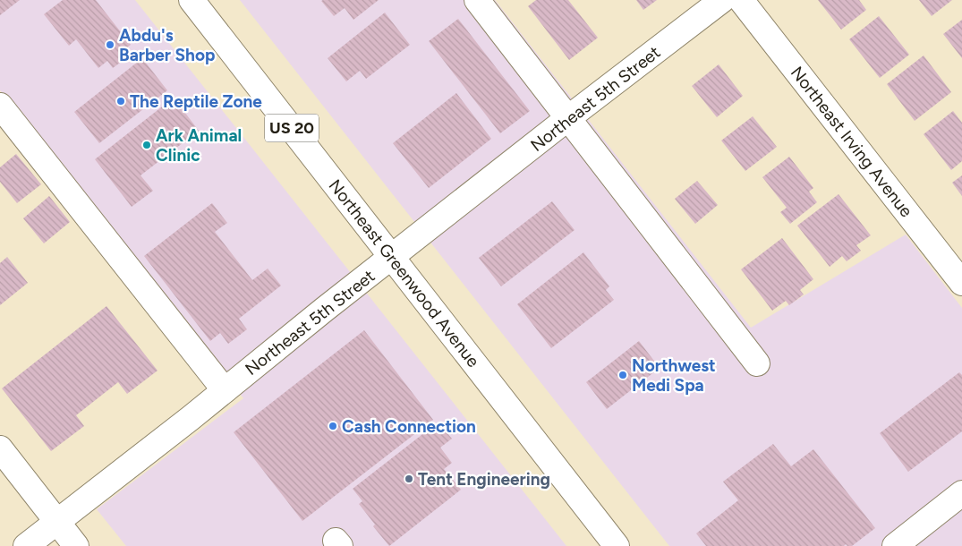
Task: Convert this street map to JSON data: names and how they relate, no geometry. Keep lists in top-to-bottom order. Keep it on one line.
{"streets":{"street":["Northeast 5th Street","US 20","Northeast Irving Avenue","Northeast Greenwood Avenue"]},"crossings":[["Northeast 5th Street","Northeast Greenwood Avenue"]],"places":["Abdu's Barber Shop","The Reptile Zone","Ark Animal Clinic","Northwest Medi Spa","Cash Connection","Tent Engineering"]}
